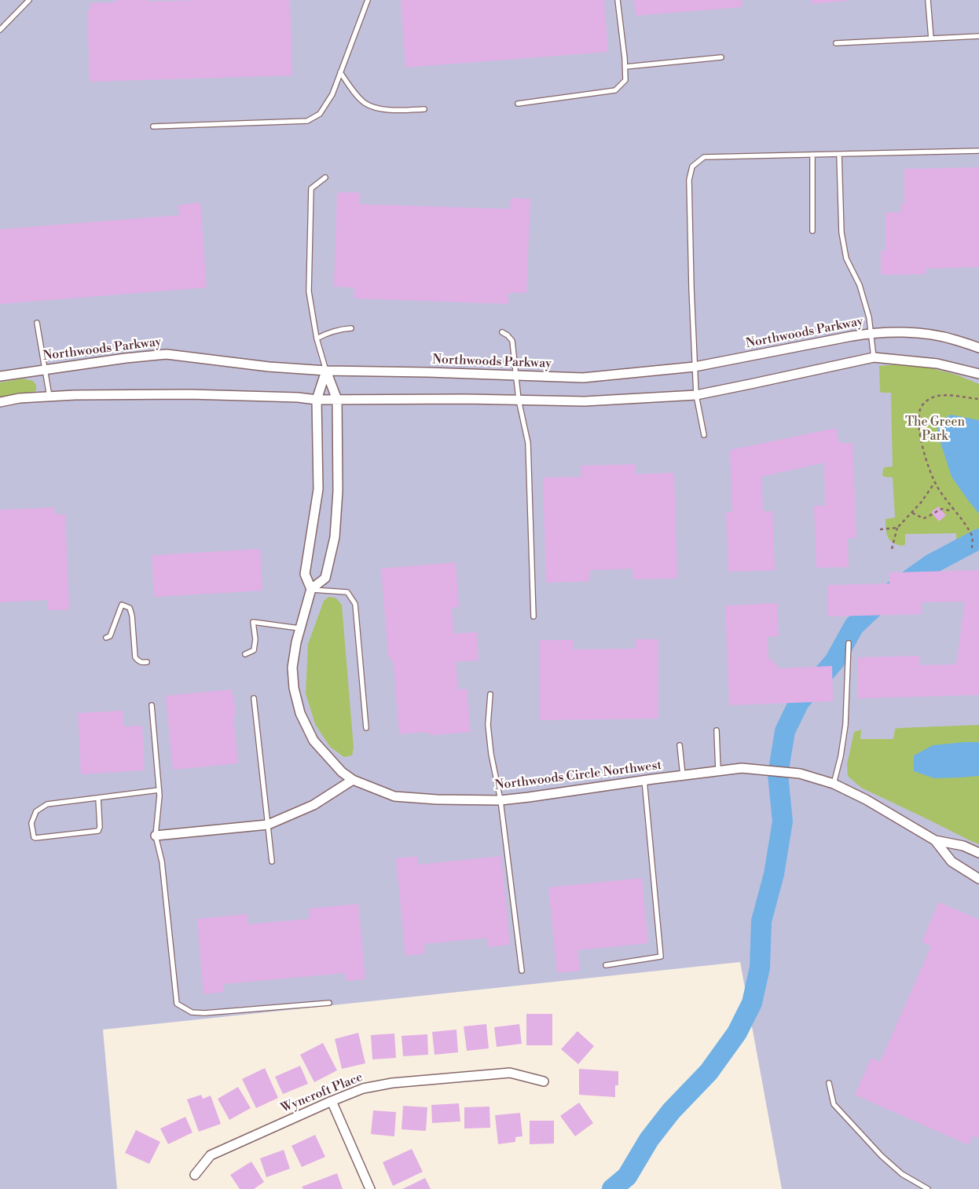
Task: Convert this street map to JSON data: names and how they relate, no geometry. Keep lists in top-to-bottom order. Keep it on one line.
{"streets":{"street":["Northwoods Parkway","Northwoods Circle Northwest","Wyncroft Place"]},"parks":["The Green Park"]}
